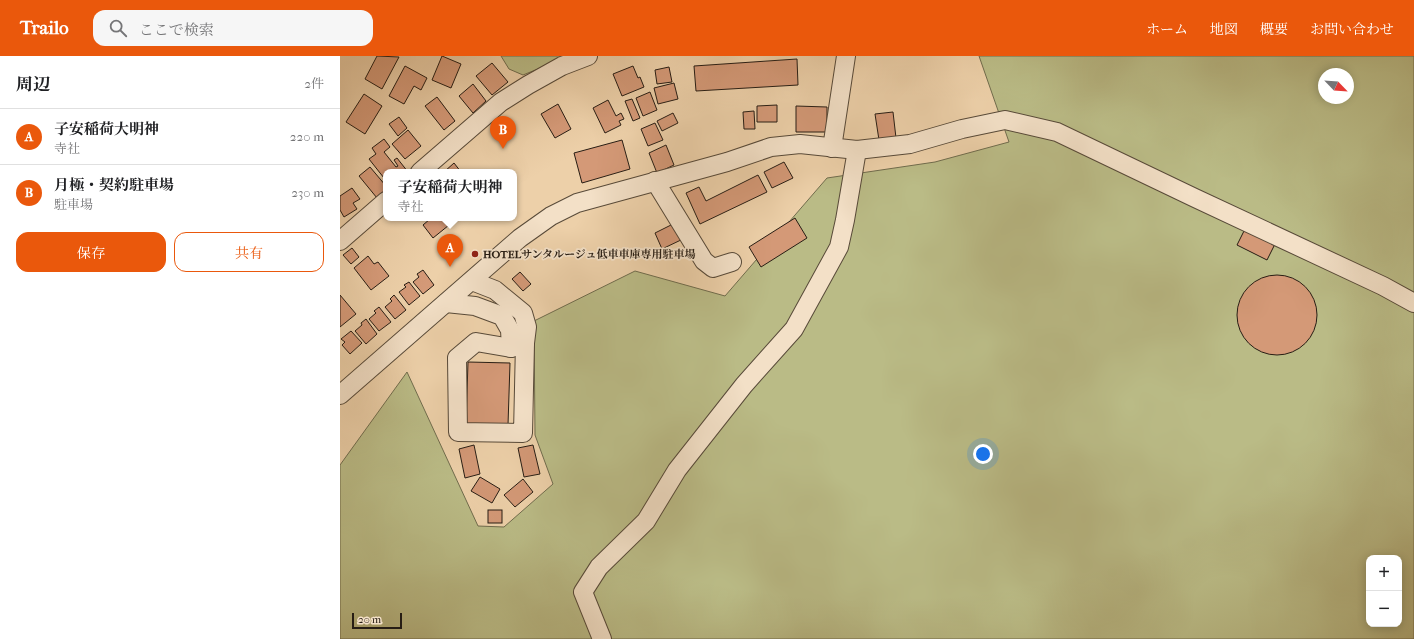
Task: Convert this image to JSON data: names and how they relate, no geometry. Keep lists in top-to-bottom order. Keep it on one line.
{"places":["HOTELサンタルージュ低車車庫専用駐車場"],"scale_bar":"20 m","north":"bottom right","page":{"header":"Trailo","search":"ここで検索","nav":["ホーム","地図","概要","お問い合わせ"],"heading":["周辺","2件"],"list":[{"mark":"A","name":"子安稲荷大明神","note":"寺社","value":"220 m"},{"mark":"B","name":"月極・契約駐車場","note":"駐車場","value":"230 m"}],"pins":["B","A"],"popup":["子安稲荷大明神","寺社"],"buttons":["保存","共有"],"map_buttons":["+","−"],"scale":"20 m"}}
